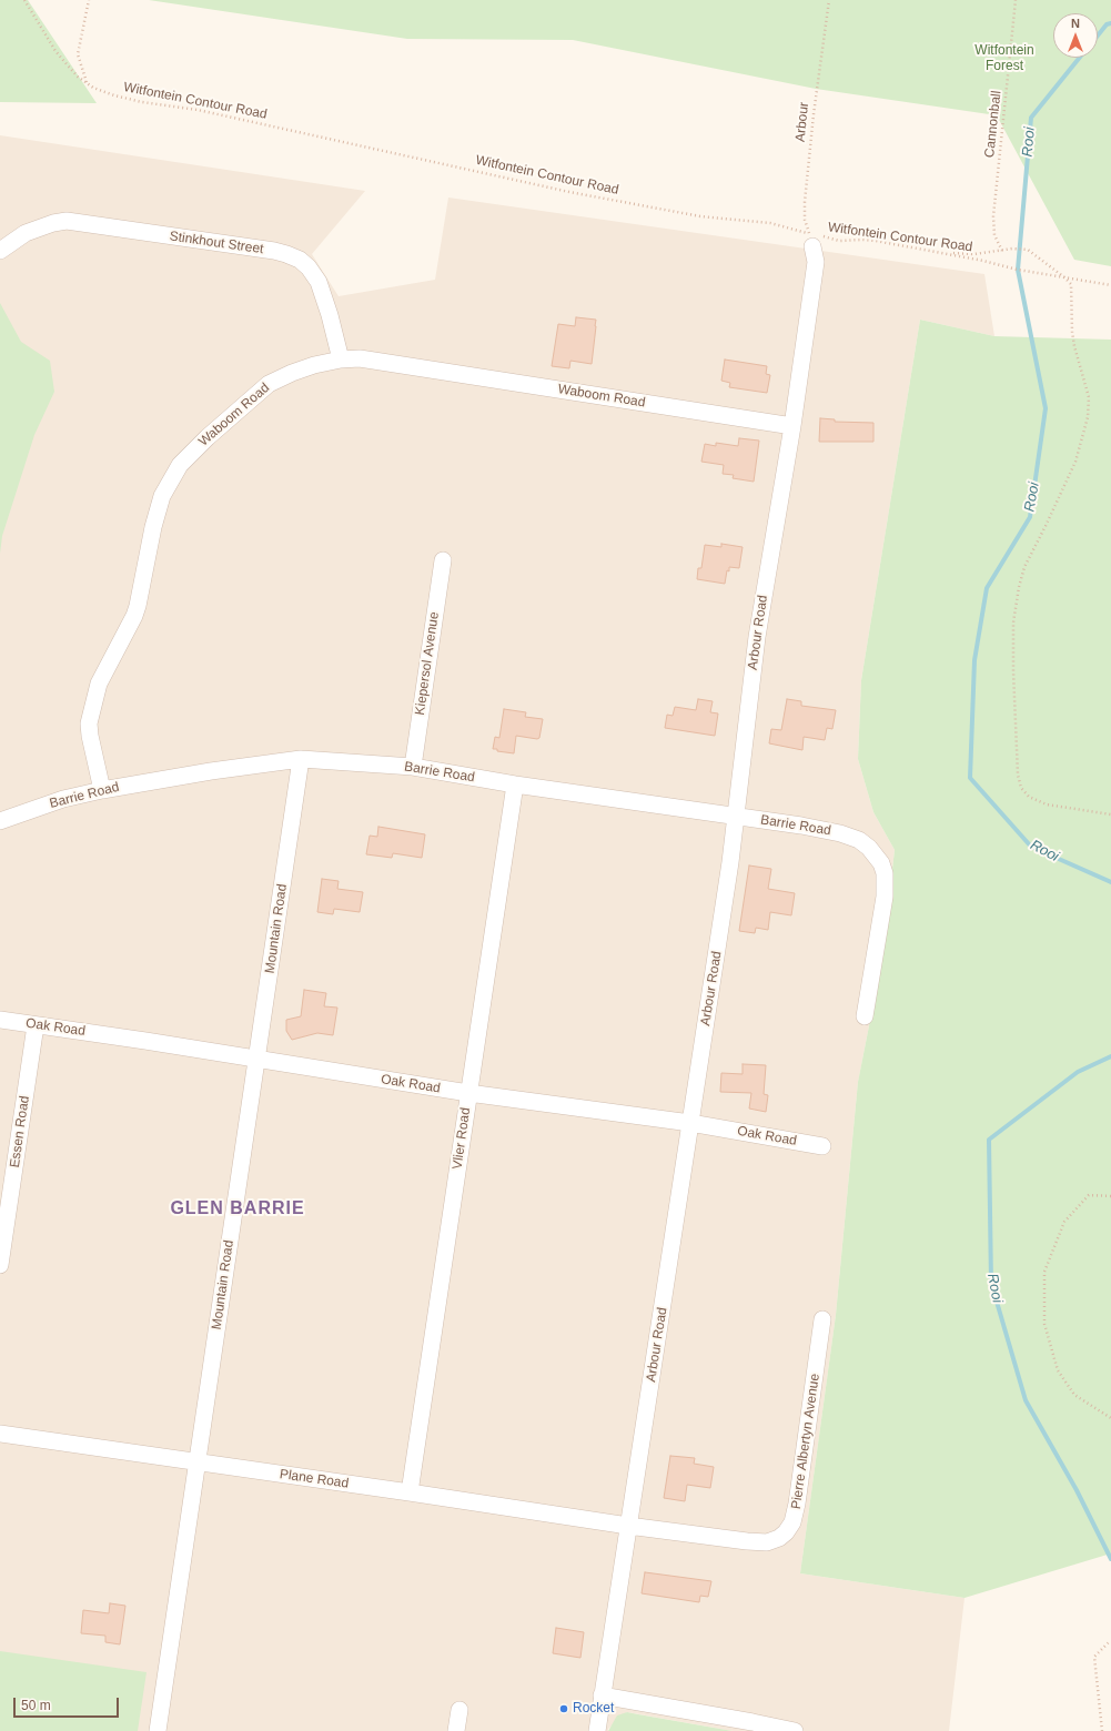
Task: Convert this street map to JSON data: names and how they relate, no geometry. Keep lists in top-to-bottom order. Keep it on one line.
{"streets":{"street":["Stinkhout Street","Waboom Road","Arbour Road","Kiepersol Avenue","Barrie Road","Mountain Road","Oak Road","Essen Road","Vlier Road","Pierre Albertyn Avenue","Plane Road"],"path":["Witfontein Contour Road","Arbour","Cannonball"]},"crossings":[["Witfontein Contour Road","Arbour"],["Witfontein Contour Road","Arbour Road"],["Arbour","Arbour Road"],["Stinkhout Street","Waboom Road"],["Waboom Road","Arbour Road"],["Waboom Road","Barrie Road"],["Arbour Road","Barrie Road"],["Arbour Road","Oak Road"],["Arbour Road","Pierre Albertyn Avenue"],["Arbour Road","Plane Road"],["Kiepersol Avenue","Barrie Road"],["Barrie Road","Mountain Road"],["Barrie Road","Vlier Road"],["Mountain Road","Oak Road"],["Mountain Road","Plane Road"],["Oak Road","Essen Road"],["Oak Road","Vlier Road"],["Vlier Road","Plane Road"],["Pierre Albertyn Avenue","Plane Road"]],"districts":["GLEN BARRIE"],"water":["Rooi"],"parks":["Witfontein Forest"],"places":["Rocket"],"scale_bar":"50 m","north":"top"}
